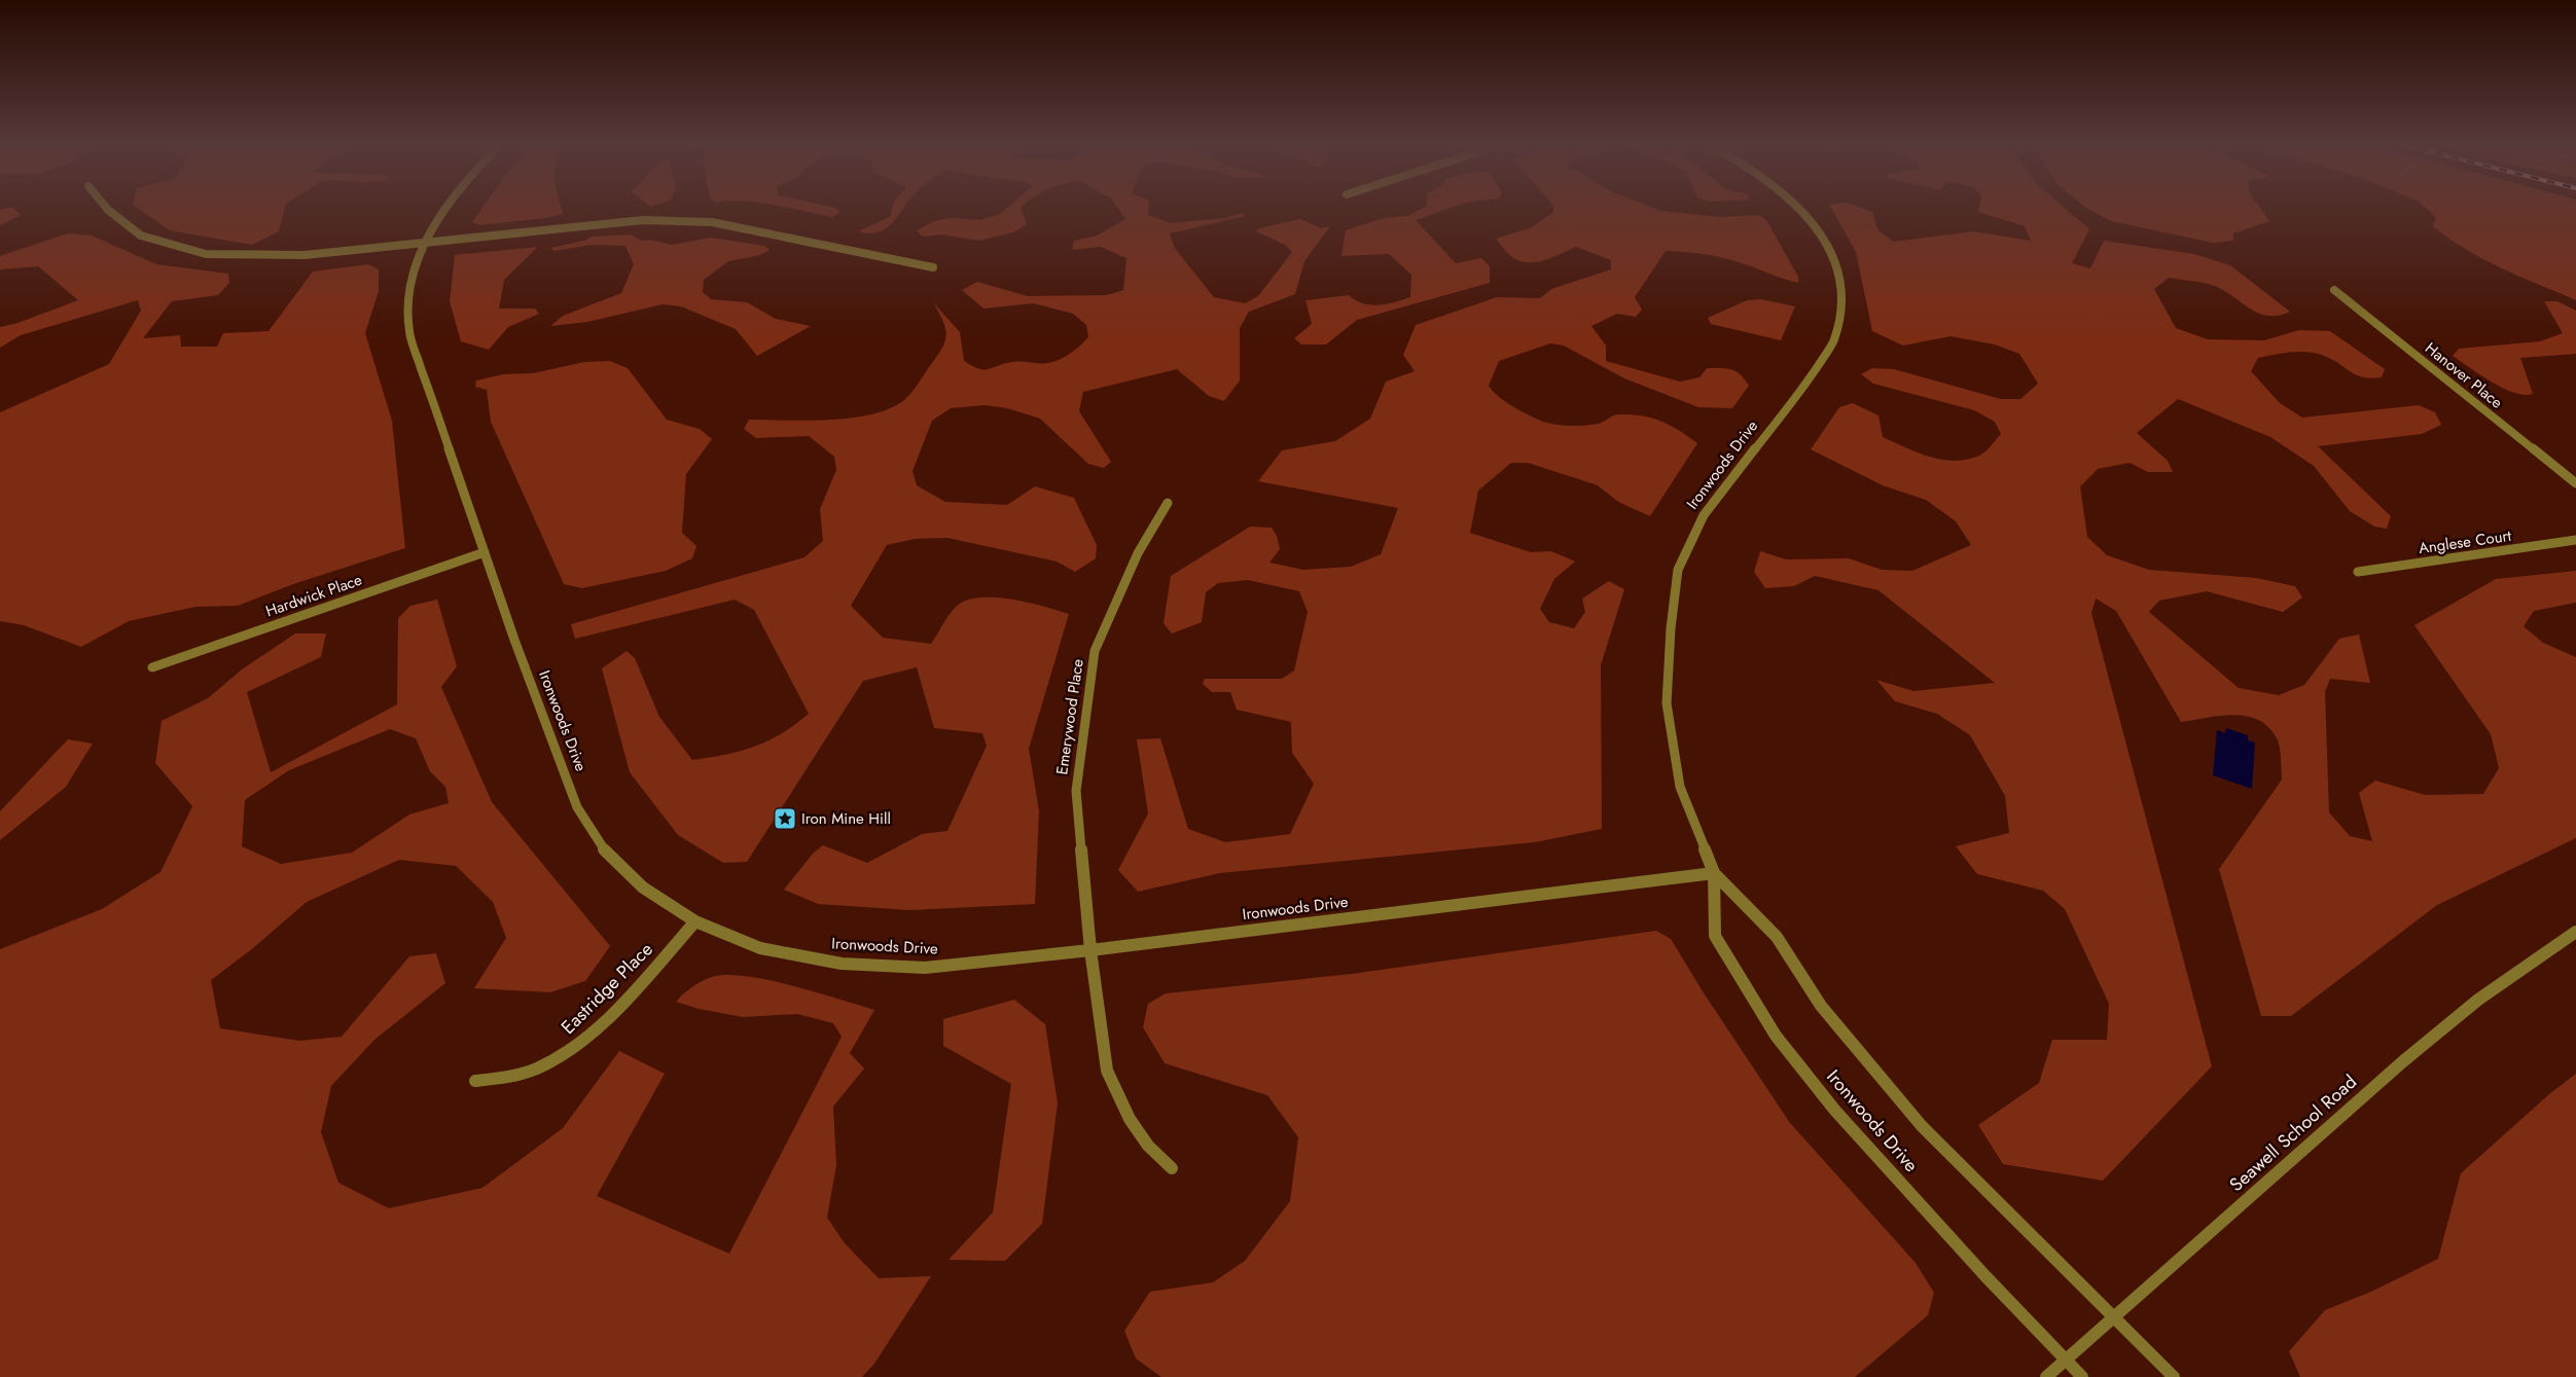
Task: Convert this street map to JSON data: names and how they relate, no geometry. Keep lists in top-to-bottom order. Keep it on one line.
{"streets":{"street":["Hanover Place","Ironwoods Drive","Anglese Court","Hardwick Place","Emerywood Place","Eastridge Place","Seawell School Road"]},"crossings":[["Ironwoods Drive","Hardwick Place"],["Ironwoods Drive","Emerywood Place"],["Ironwoods Drive","Eastridge Place"],["Ironwoods Drive","Seawell School Road"]],"places":{"place":["Iron Mine Hill"]}}
